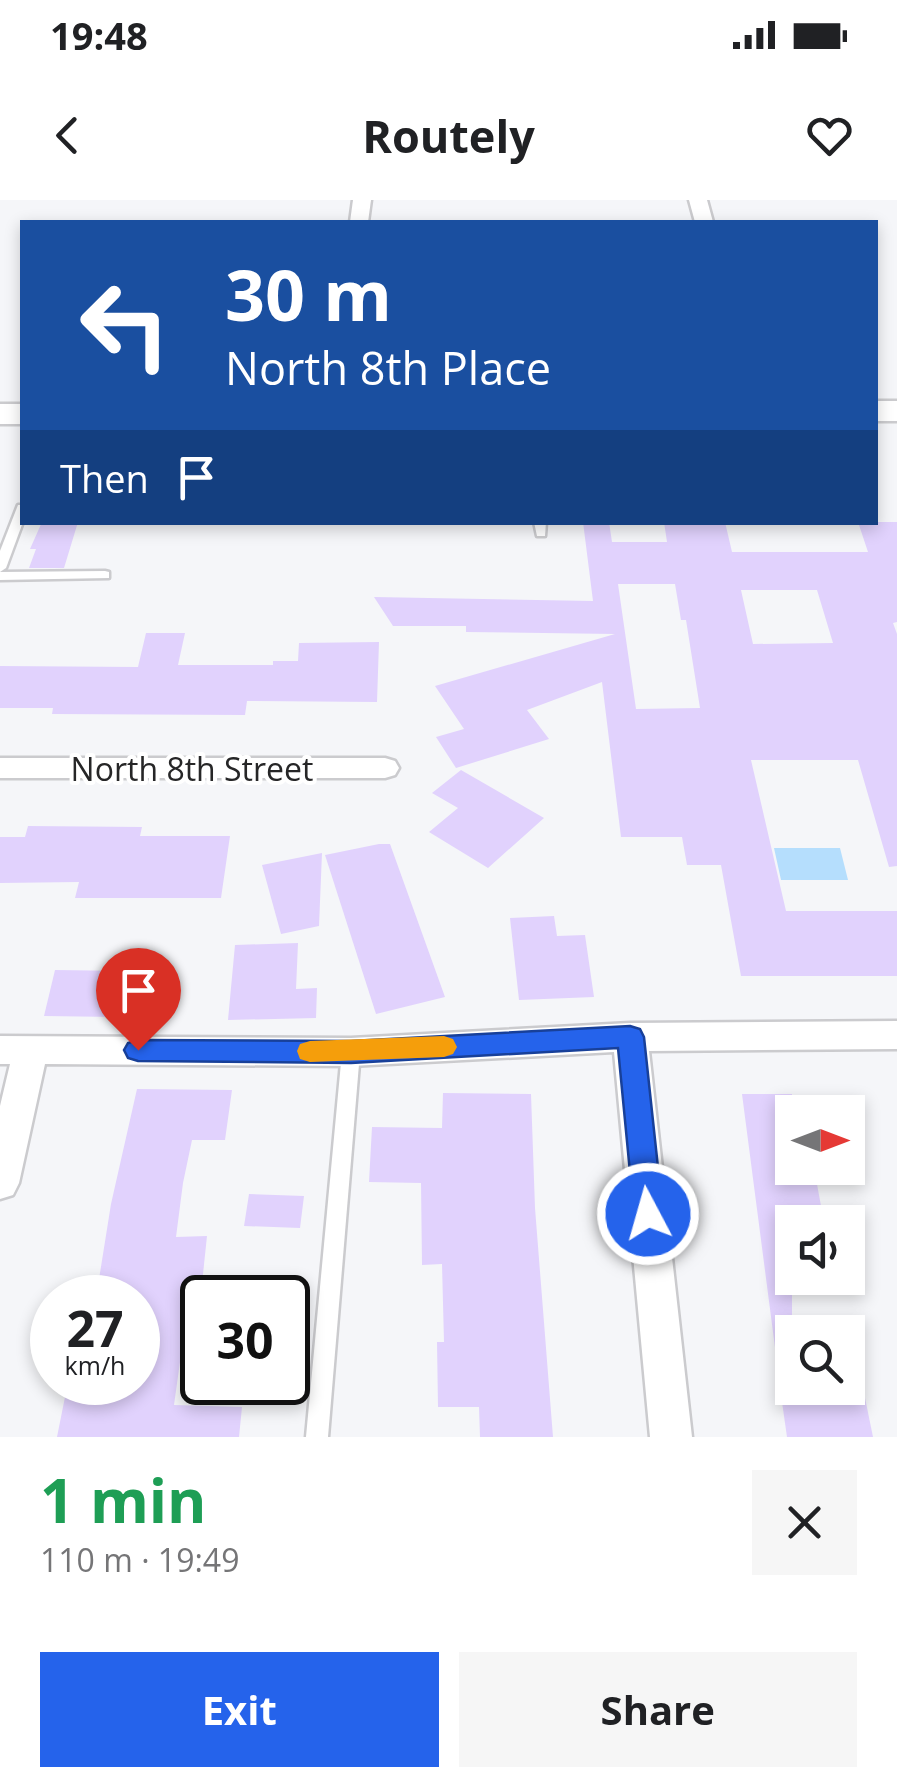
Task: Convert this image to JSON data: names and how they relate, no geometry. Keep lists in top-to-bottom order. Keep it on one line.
{"streets":{"street":["North 8th Street"]},"north":"right","page":{"status":"19:48","header":"Routely","turn":["30 m","North 8th Place"],"then":"Then","speed":"27 km/h","limit":"30","heading":["1 min","110 m · 19:49"],"buttons":["Exit","Share"]}}
